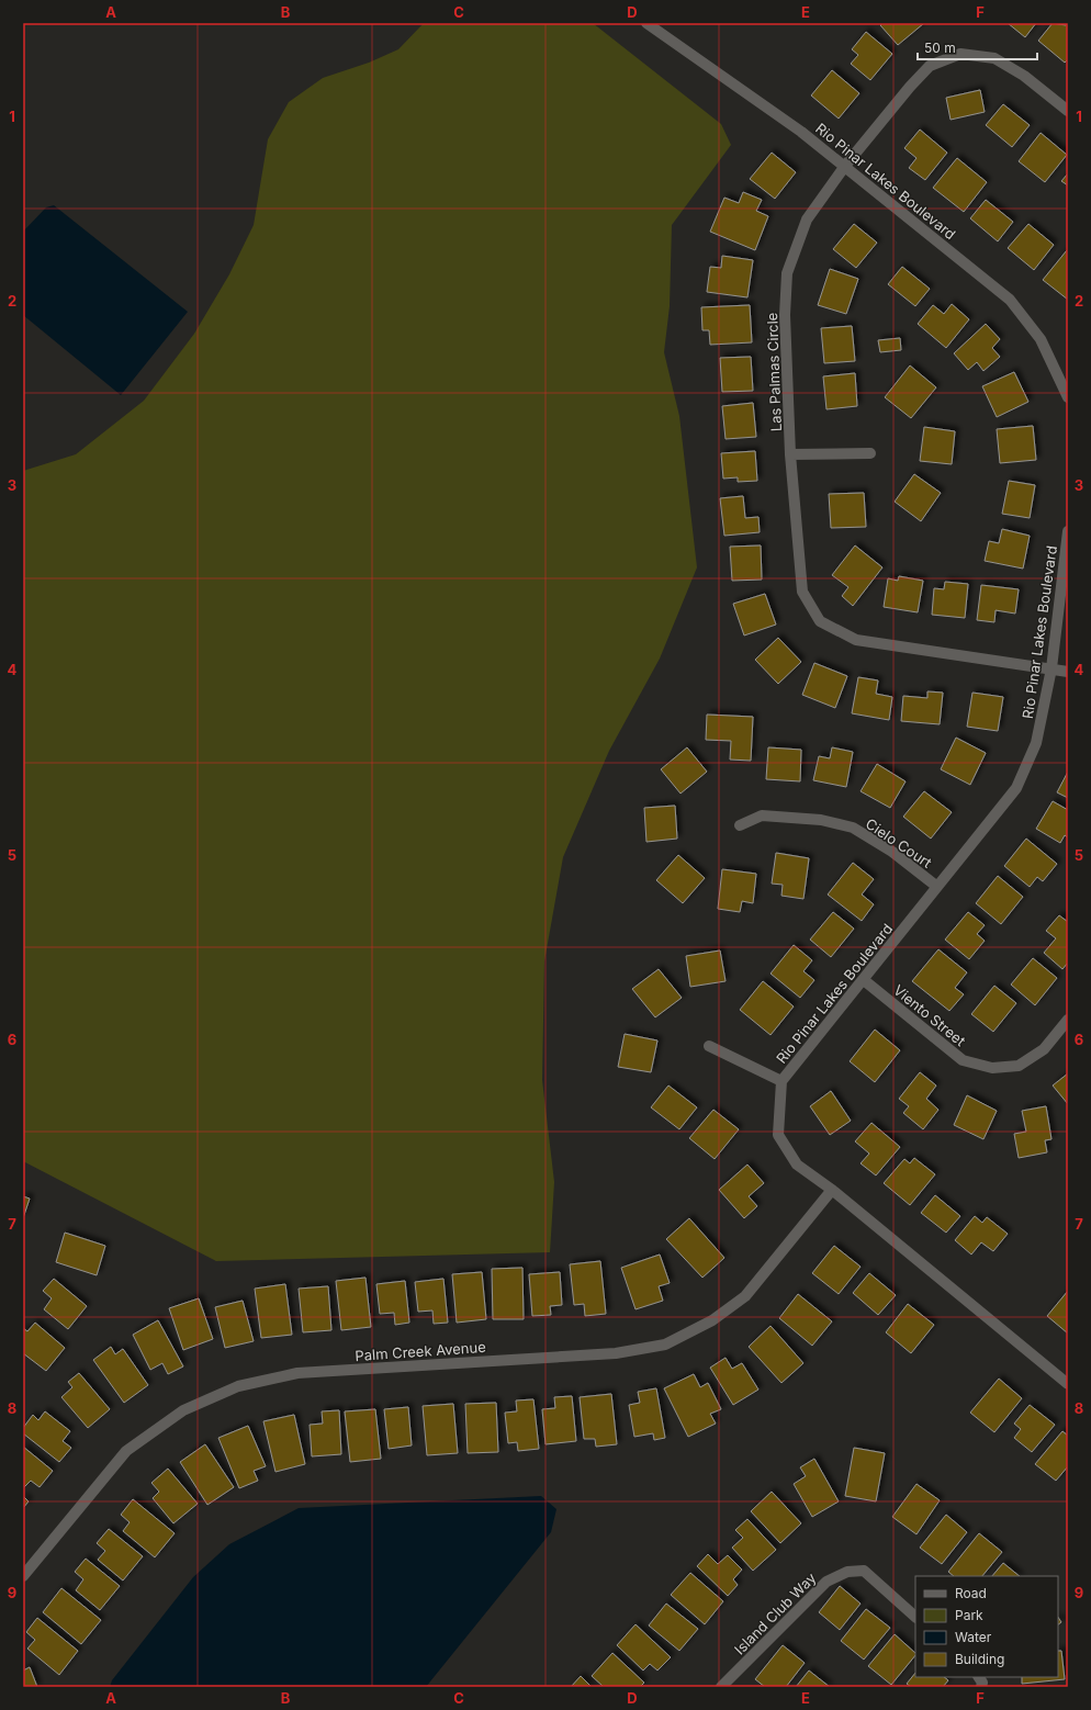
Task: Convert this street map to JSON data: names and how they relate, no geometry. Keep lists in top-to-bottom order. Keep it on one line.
{"streets":{"street":["Rio Pinar Lakes Boulevard","Las Palmas Circle","Cielo Court","Viento Street","Palm Creek Avenue","Island Club Way"]},"crossings":[["Rio Pinar Lakes Boulevard","Las Palmas Circle"],["Rio Pinar Lakes Boulevard","Cielo Court"],["Rio Pinar Lakes Boulevard","Viento Street"],["Rio Pinar Lakes Boulevard","Palm Creek Avenue"]],"legend":["Road","Park","Water","Building"],"scale_bar":"50 m","grid":{"columns":["A","B","C","D","E","F"],"rows":["1","2","3","4","5","6","7","8","9"]}}
